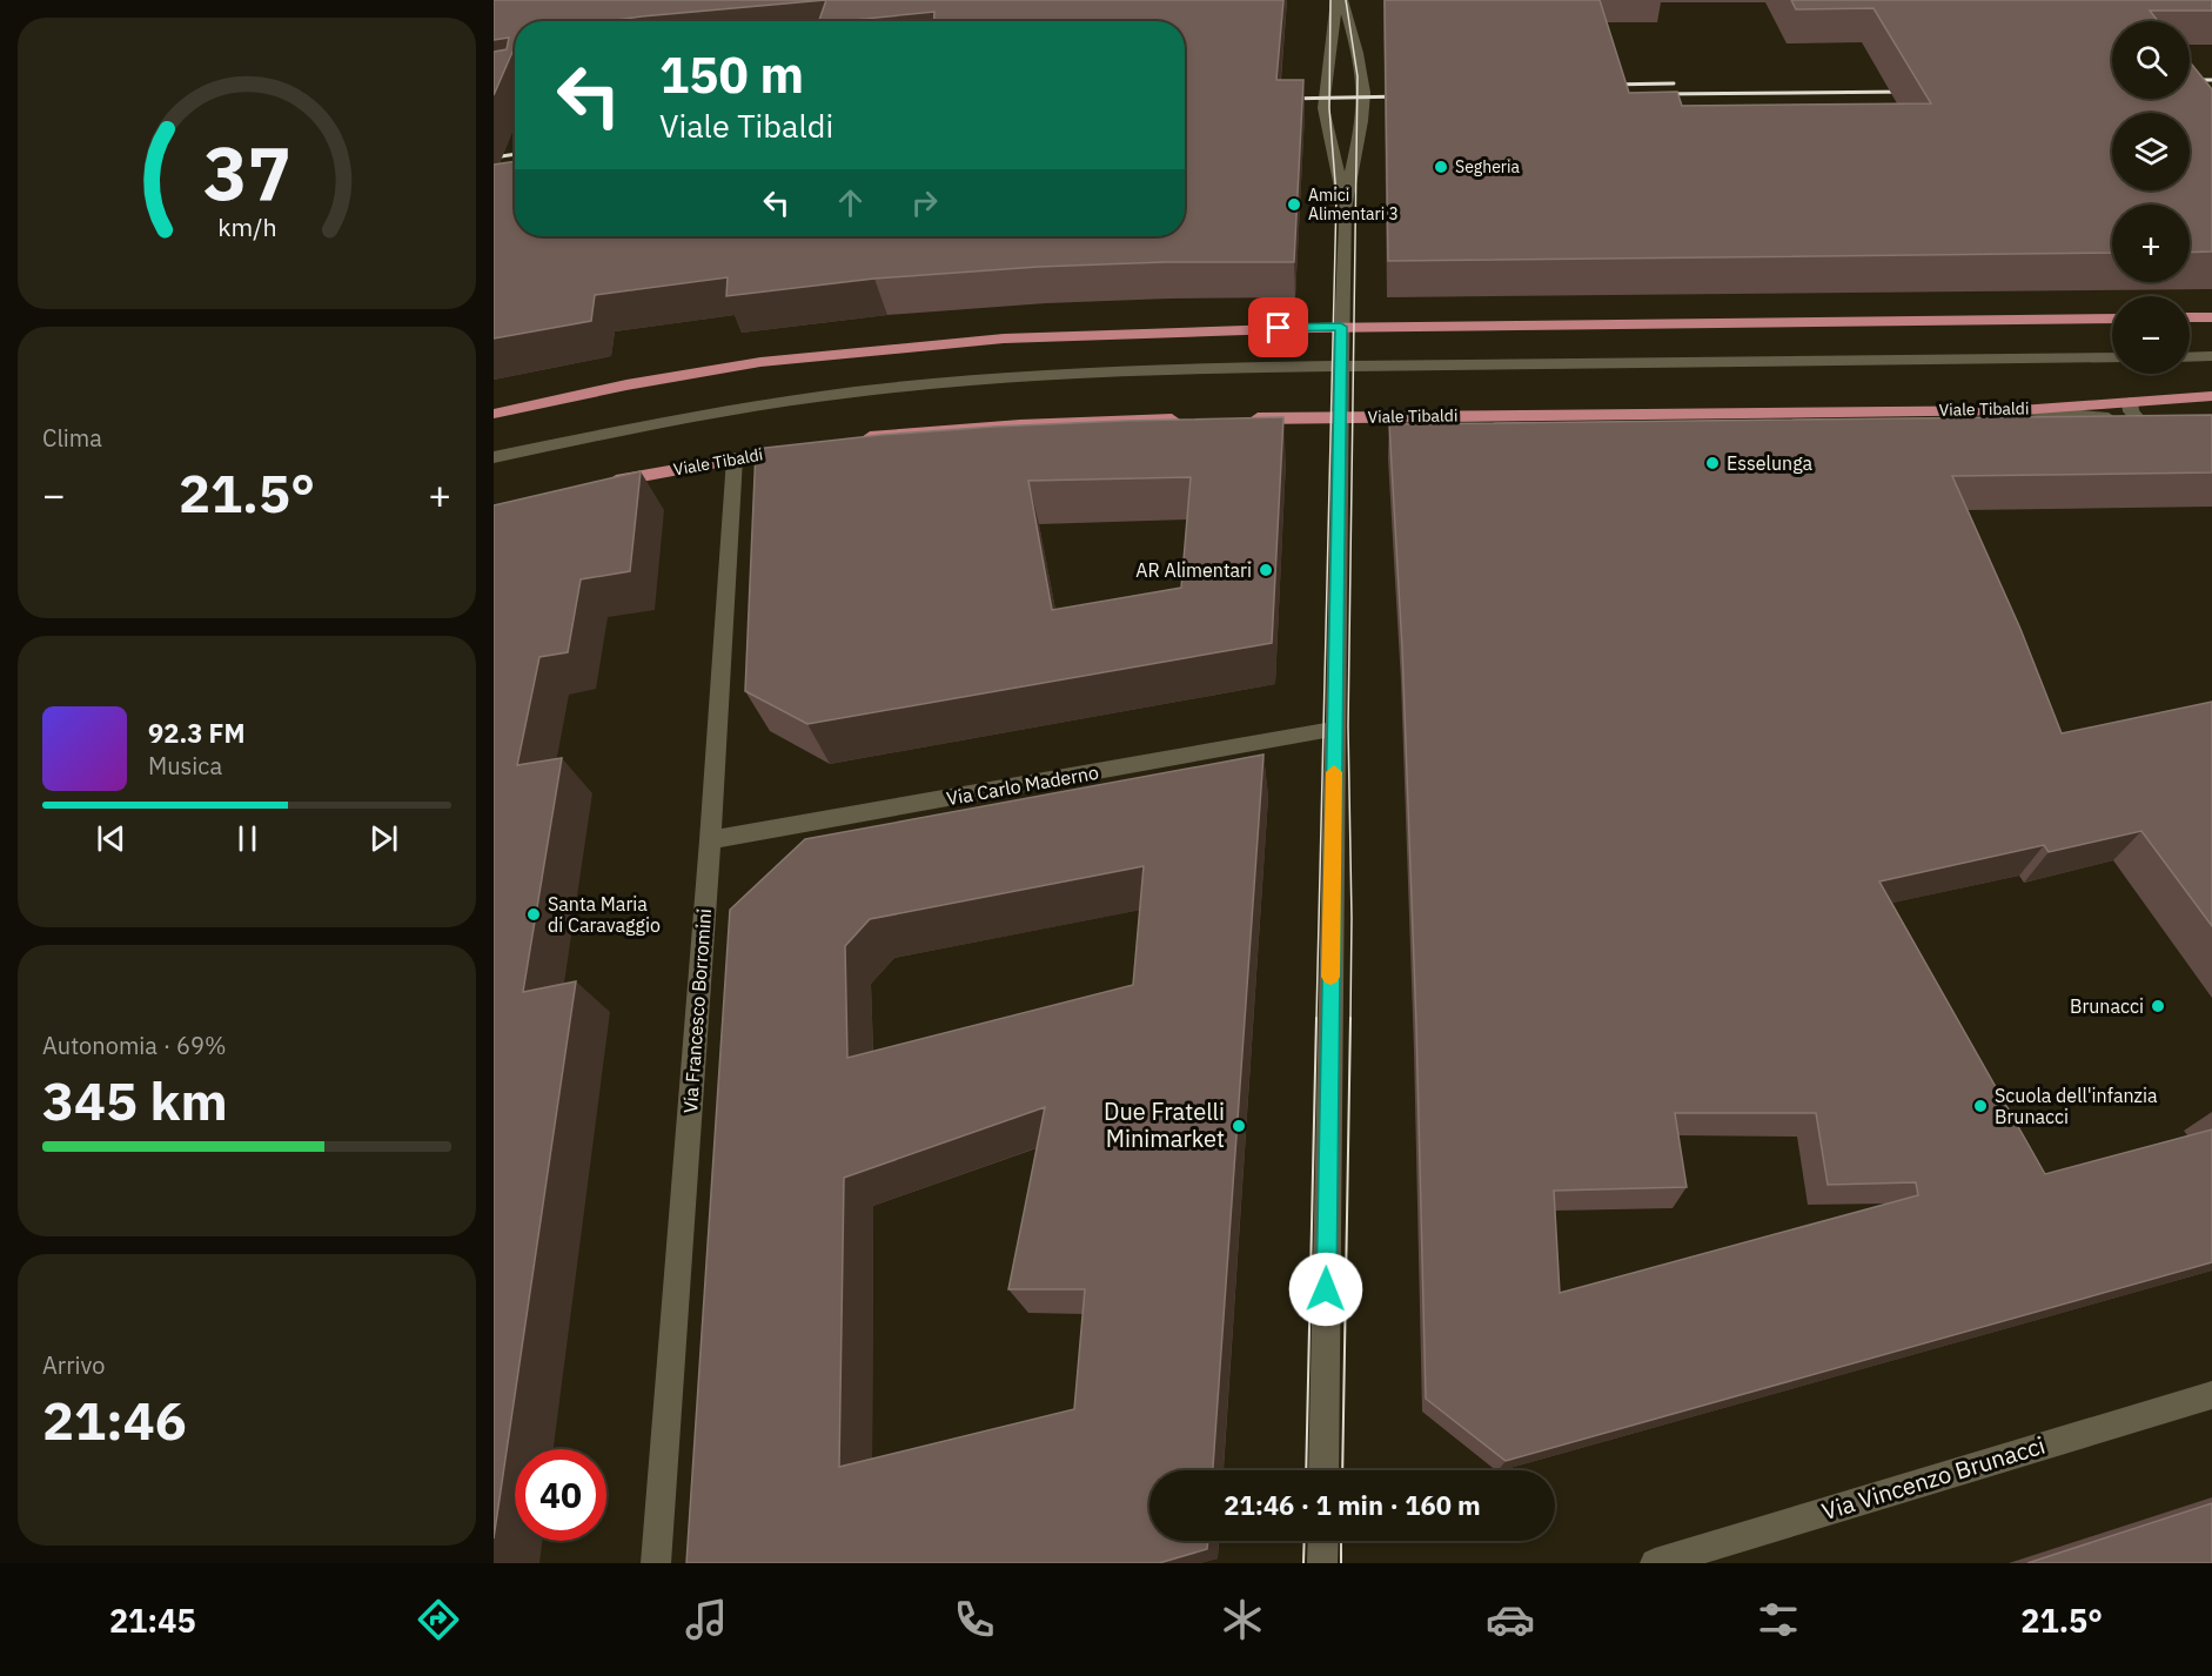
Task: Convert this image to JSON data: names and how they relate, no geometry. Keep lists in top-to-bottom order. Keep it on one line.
{"streets":{"main road":["Viale Tibaldi"],"street":["Via Carlo Maderno","Via Francesco Borromini","Via Vincenzo Brunacci"]},"crossings":[["Viale Tibaldi","Via Francesco Borromini"],["Via Carlo Maderno","Via Francesco Borromini"]],"places":["Segheria","Amici Alimentari 3","Esselunga","AR Alimentari","Santa Maria di Caravaggio","Brunacci","Scuola dell'infanzia Brunacci","Due Fratelli Minimarket"],"page":{"map_buttons":["+","−"],"turn":["150 m","Viale Tibaldi"],"tile":["Clima",["Autonomia · 69%","345 km"],["Arrivo","21:46"]],"heat":["−","21.5°","+"],"song":["92.3 FM","Musica"],"limit":"40","trip":"21:46 · 1 min · 160 m","tabs":["21:45","21.5°"],"gauge":["37","km/h"]}}
